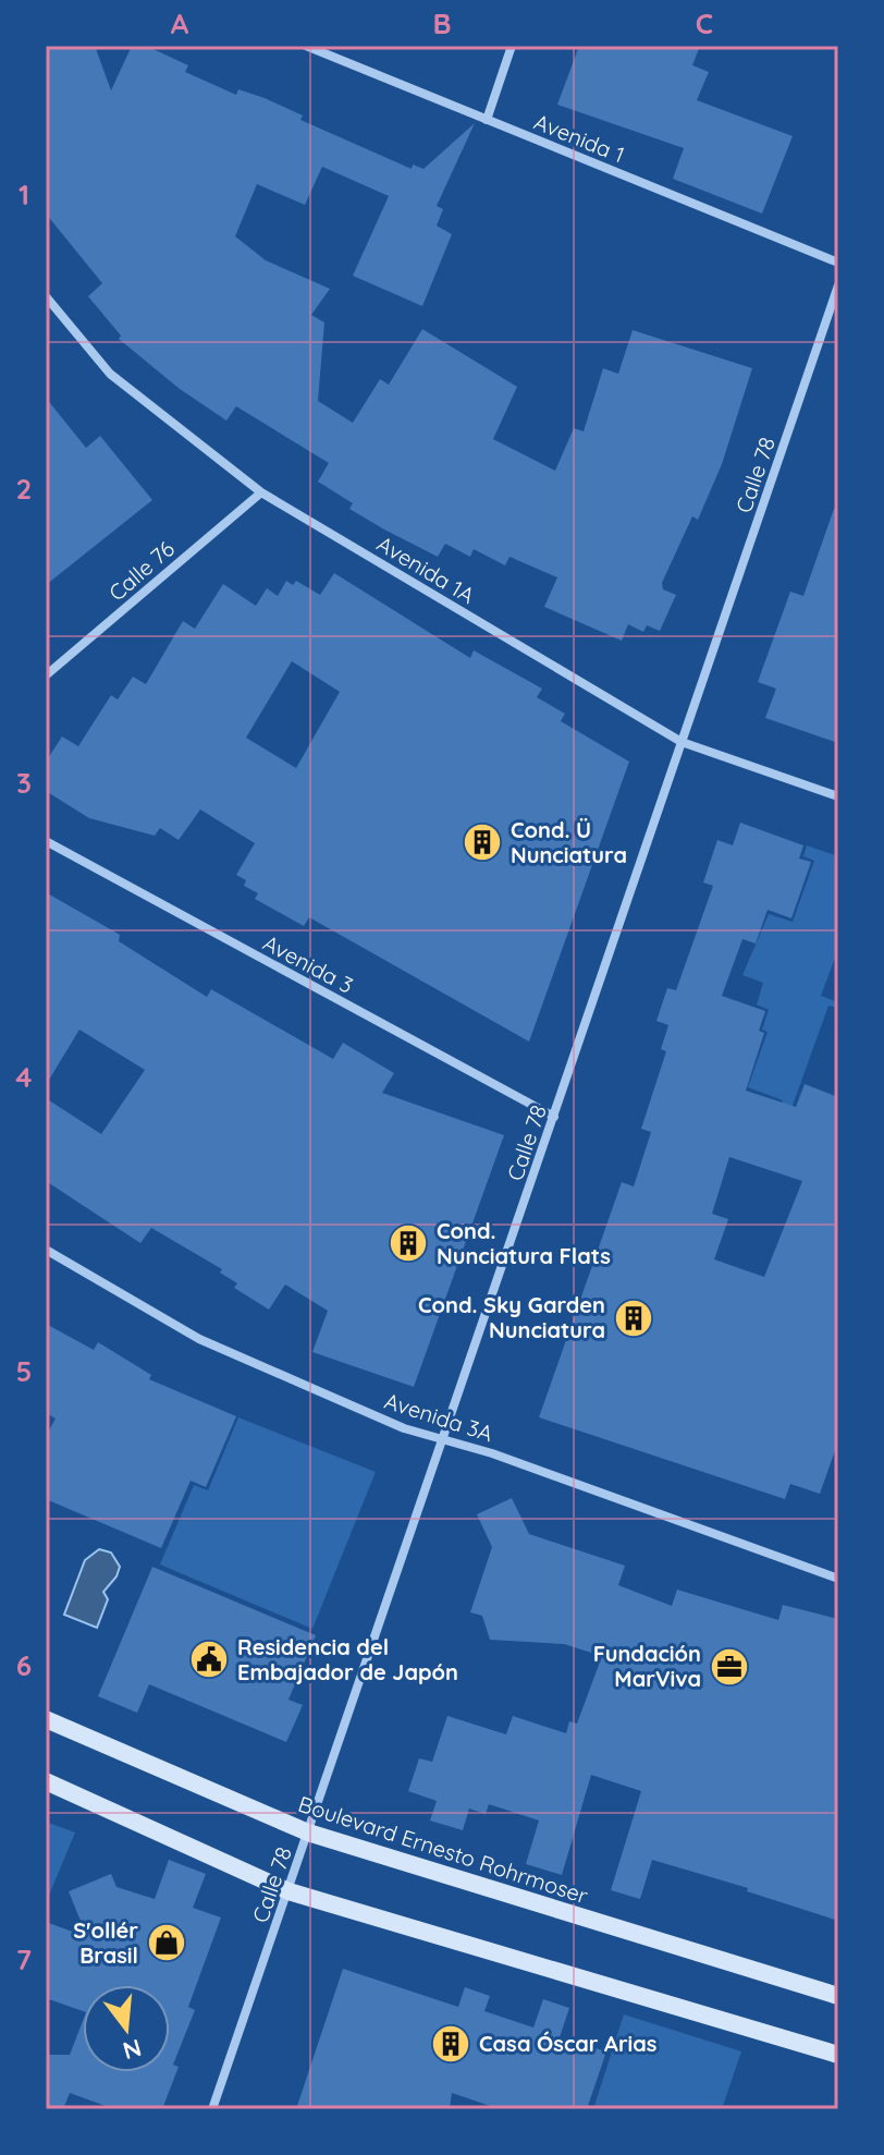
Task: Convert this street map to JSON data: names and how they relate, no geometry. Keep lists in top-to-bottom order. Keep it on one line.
{"streets":{"main road":["Boulevard Ernesto Rohrmoser"],"street":["Avenida 1","Calle 78","Avenida 1A","Calle 76","Avenida 3","Avenida 3A"]},"crossings":[["Calle 78","Avenida 1A"],["Calle 78","Avenida 3"],["Calle 78","Avenida 3A"],["Calle 78","Boulevard Ernesto Rohrmoser"],["Avenida 1A","Calle 76"]],"places":{"building":["Cond. Ü Nunciatura","Cond. Nunciatura Flats","Cond. Sky Garden Nunciatura","Casa Óscar Arias"],"public building":["Residencia del Embajador de Japón"],"office":["Fundación MarViva"],"shop":["S'ollér Brasil"]},"north":"bottom","grid":{"columns":["A","B","C"],"rows":["1","2","3","4","5","6","7"]}}
